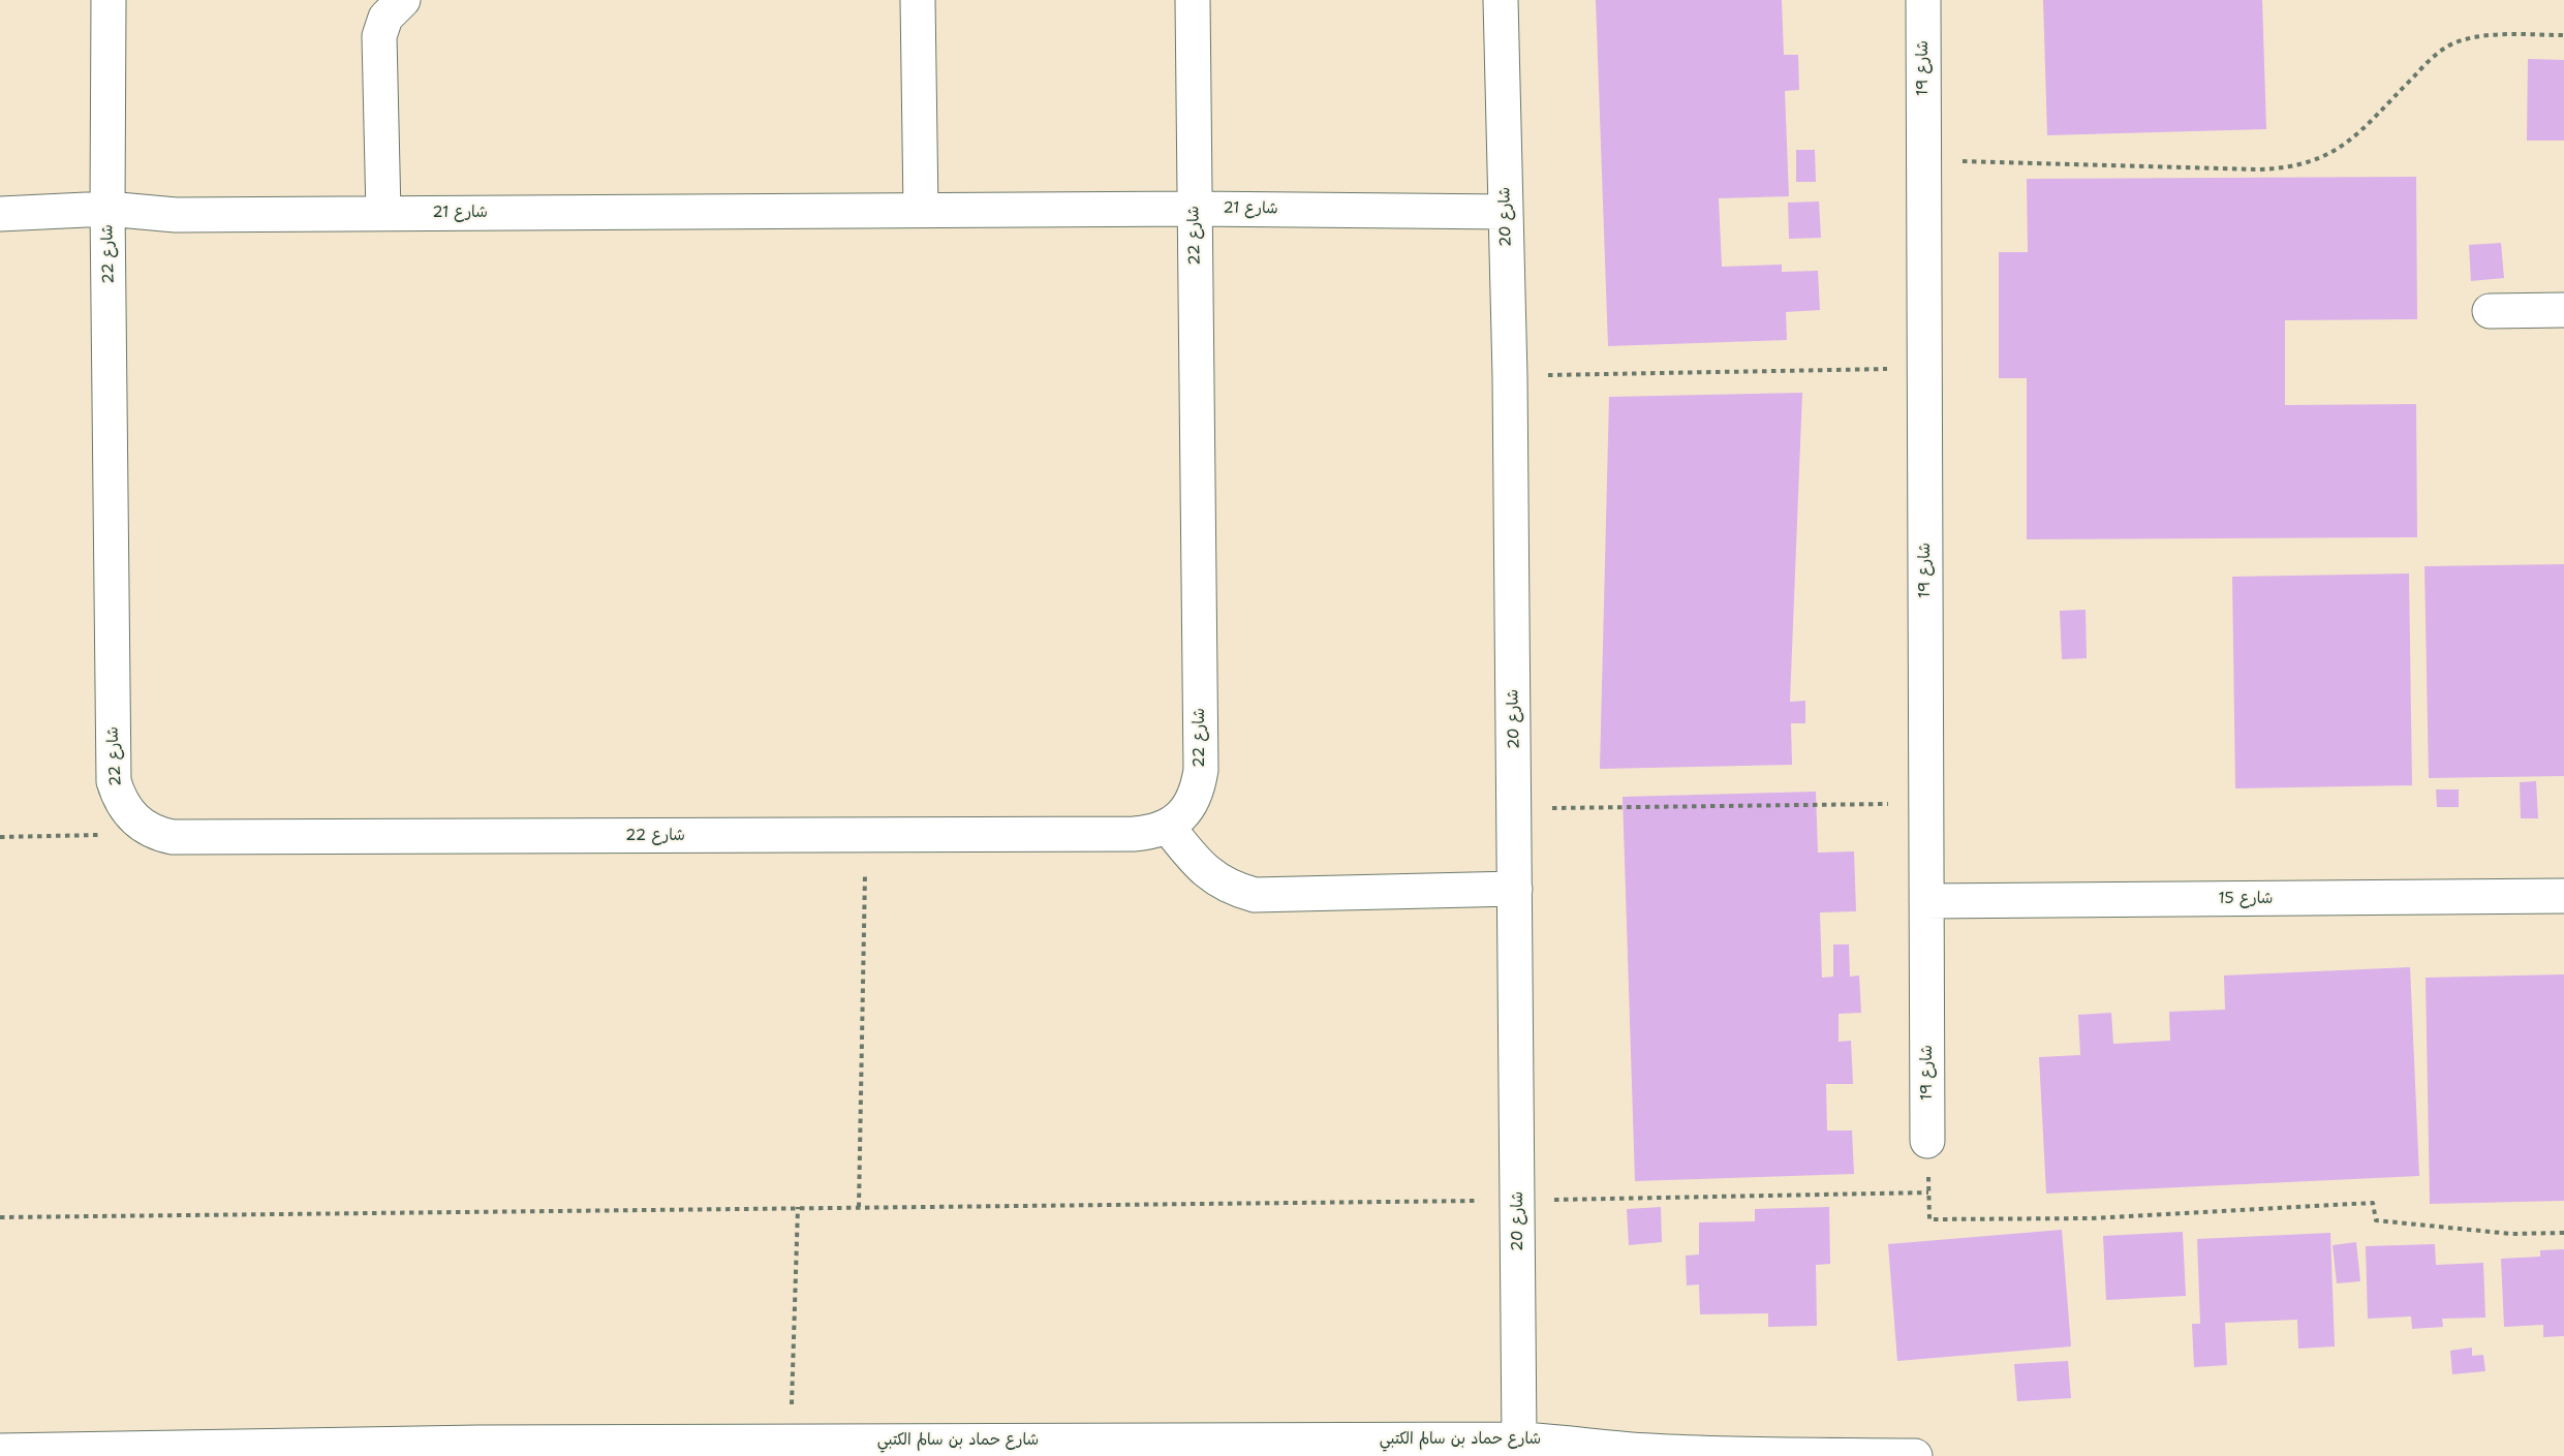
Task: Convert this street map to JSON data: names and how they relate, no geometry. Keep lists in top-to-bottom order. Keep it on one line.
{"streets":{"street":["شارع 19","شارع 21","شارع 20","شارع 22","شارع 15","شارع حماد بن سالم الكتبي"]},"crossings":[["شارع 19","شارع 15"],["شارع 21","شارع 20"],["شارع 21","شارع 22"],["شارع 20","شارع حماد بن سالم الكتبي"]]}
